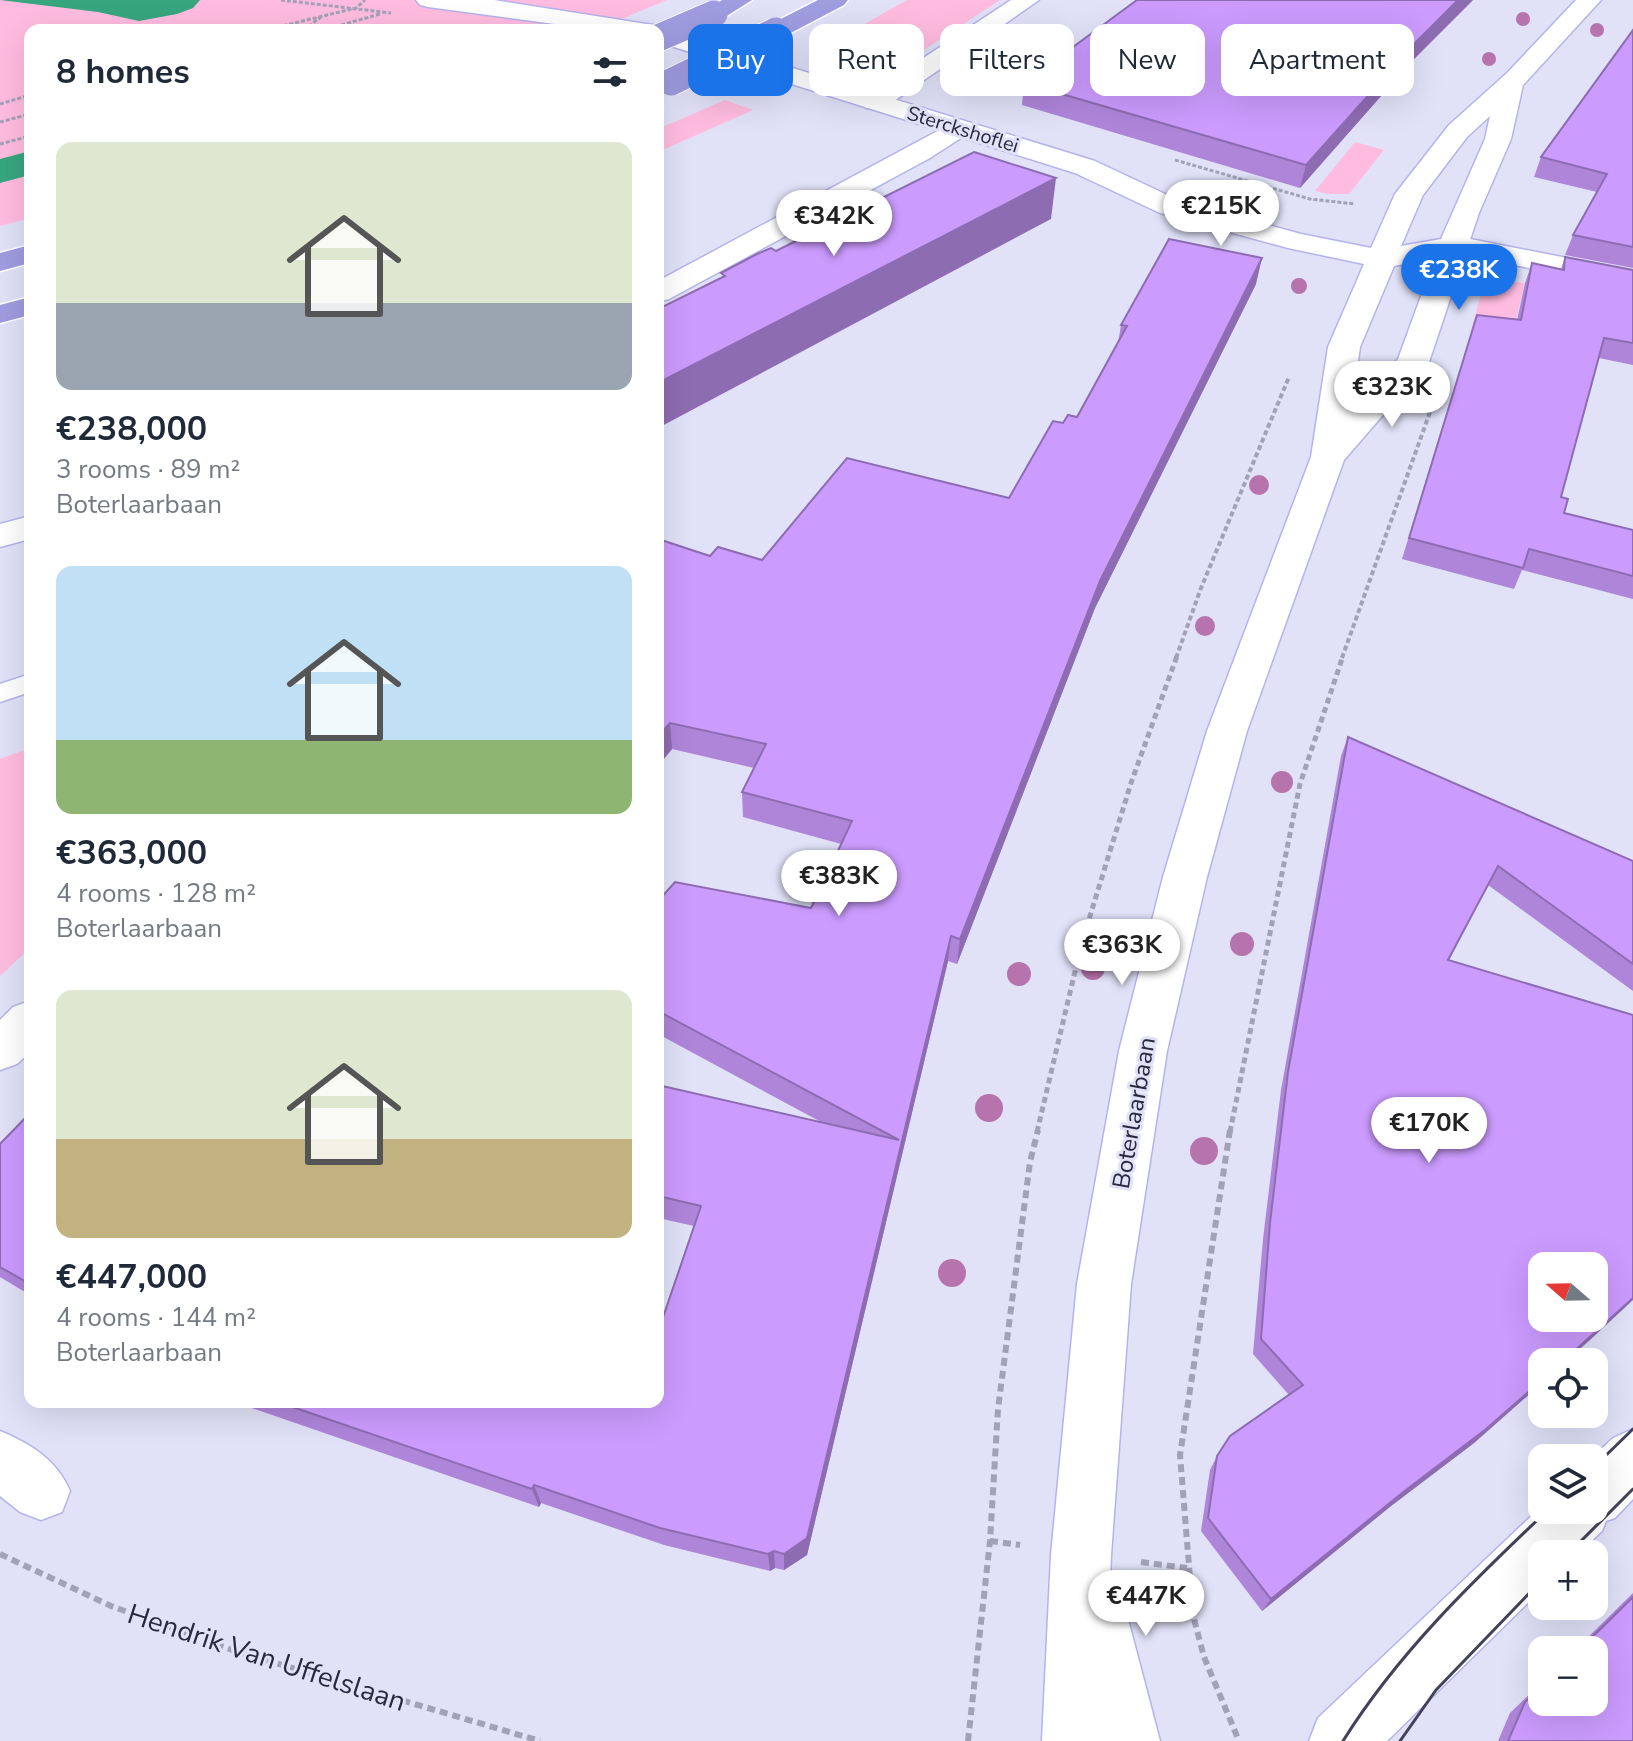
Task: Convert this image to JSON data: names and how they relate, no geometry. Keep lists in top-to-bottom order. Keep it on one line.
{"streets":{"main road":["Sterckshoflei","Boterlaarbaan"],"path":["Hendrik Van Uffelslaan"]},"crossings":[["Sterckshoflei","Boterlaarbaan"]],"north":"left","page":{"chip":["Buy","Rent","Filters","New","Apartment"],"heading":"8 homes","list":[{"name":"€238,000","note":"3 rooms · 89 m² · Boterlaarbaan"},{"name":"€363,000","note":"4 rooms · 128 m² · Boterlaarbaan"},{"name":"€447,000","note":"4 rooms · 144 m² · Boterlaarbaan"}],"price":["€215K","€342K","€238K","€323K","€383K","€363K","€170K","€447K"],"map_buttons":["+","−"]}}
